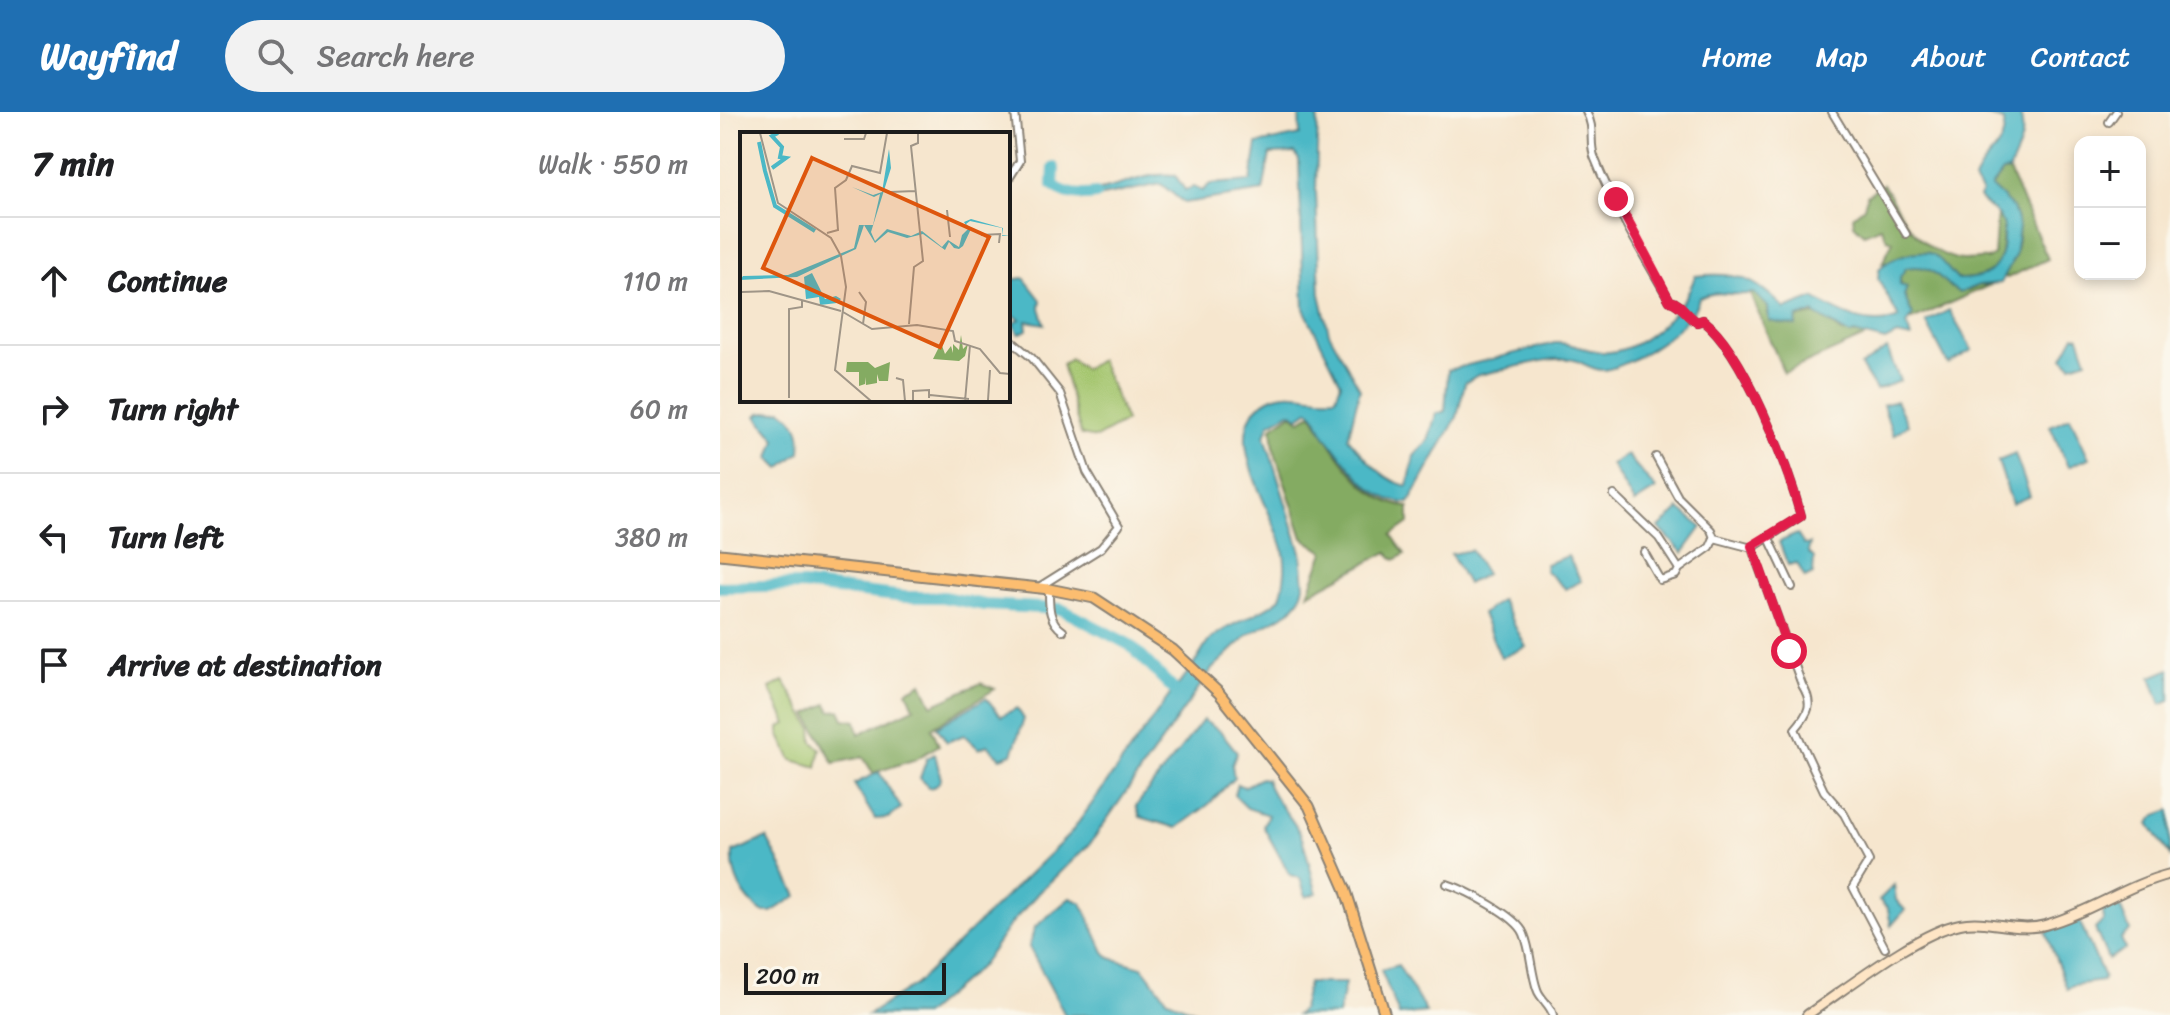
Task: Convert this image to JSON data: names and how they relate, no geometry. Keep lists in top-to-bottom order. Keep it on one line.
{"scale_bar":"200 m","page":{"header":"Wayfind","search":"Search here","nav":["Home","Map","About","Contact"],"heading":["7 min","Walk · 550 m"],"map_buttons":["+","−"],"list":[["Continue","110 m"],["Turn right","60 m"],["Turn left","380 m"],"Arrive at destination"],"scale":"200 m"}}
